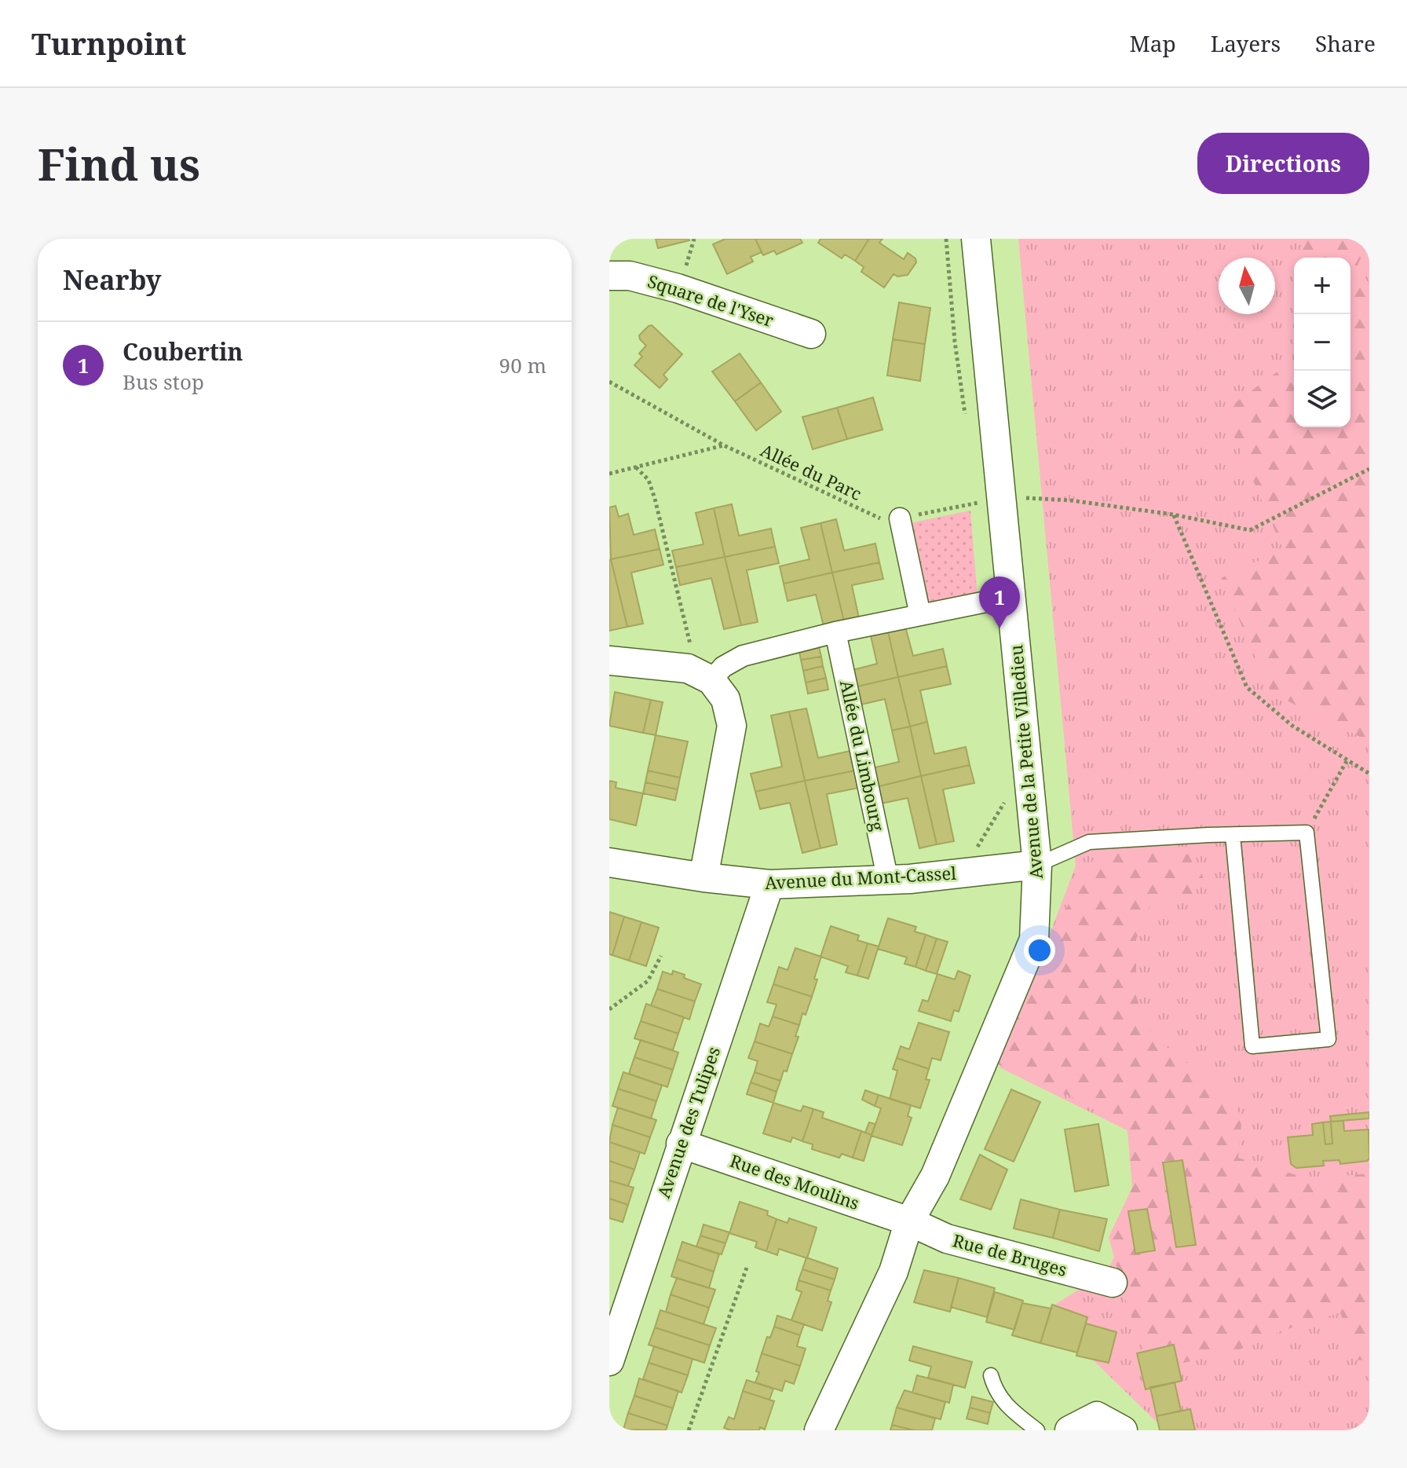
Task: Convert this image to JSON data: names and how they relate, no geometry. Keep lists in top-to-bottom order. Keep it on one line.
{"streets":{"street":["Square de l'Yser","Allée du Limbourg","Avenue de la Petite Villedieu","Avenue du Mont-Cassel","Avenue des Tulipes","Rue des Moulins","Rue de Bruges"],"path":["Allée du Parc"]},"crossings":[["Allée du Parc","Avenue de la Petite Villedieu"],["Allée du Limbourg","Avenue du Mont-Cassel"],["Avenue de la Petite Villedieu","Avenue du Mont-Cassel"],["Avenue de la Petite Villedieu","Rue des Moulins"],["Avenue de la Petite Villedieu","Rue de Bruges"],["Avenue du Mont-Cassel","Avenue des Tulipes"],["Avenue des Tulipes","Rue des Moulins"],["Rue des Moulins","Rue de Bruges"]],"north":"top","page":{"header":"Turnpoint","nav":["Map","Layers","Share"],"buttons":"Directions","title":"Find us","heading":"Nearby","map_buttons":["+","−"],"list":[{"mark":"1","name":"Coubertin","note":"Bus stop","value":"90 m"}],"pins":"1"}}
